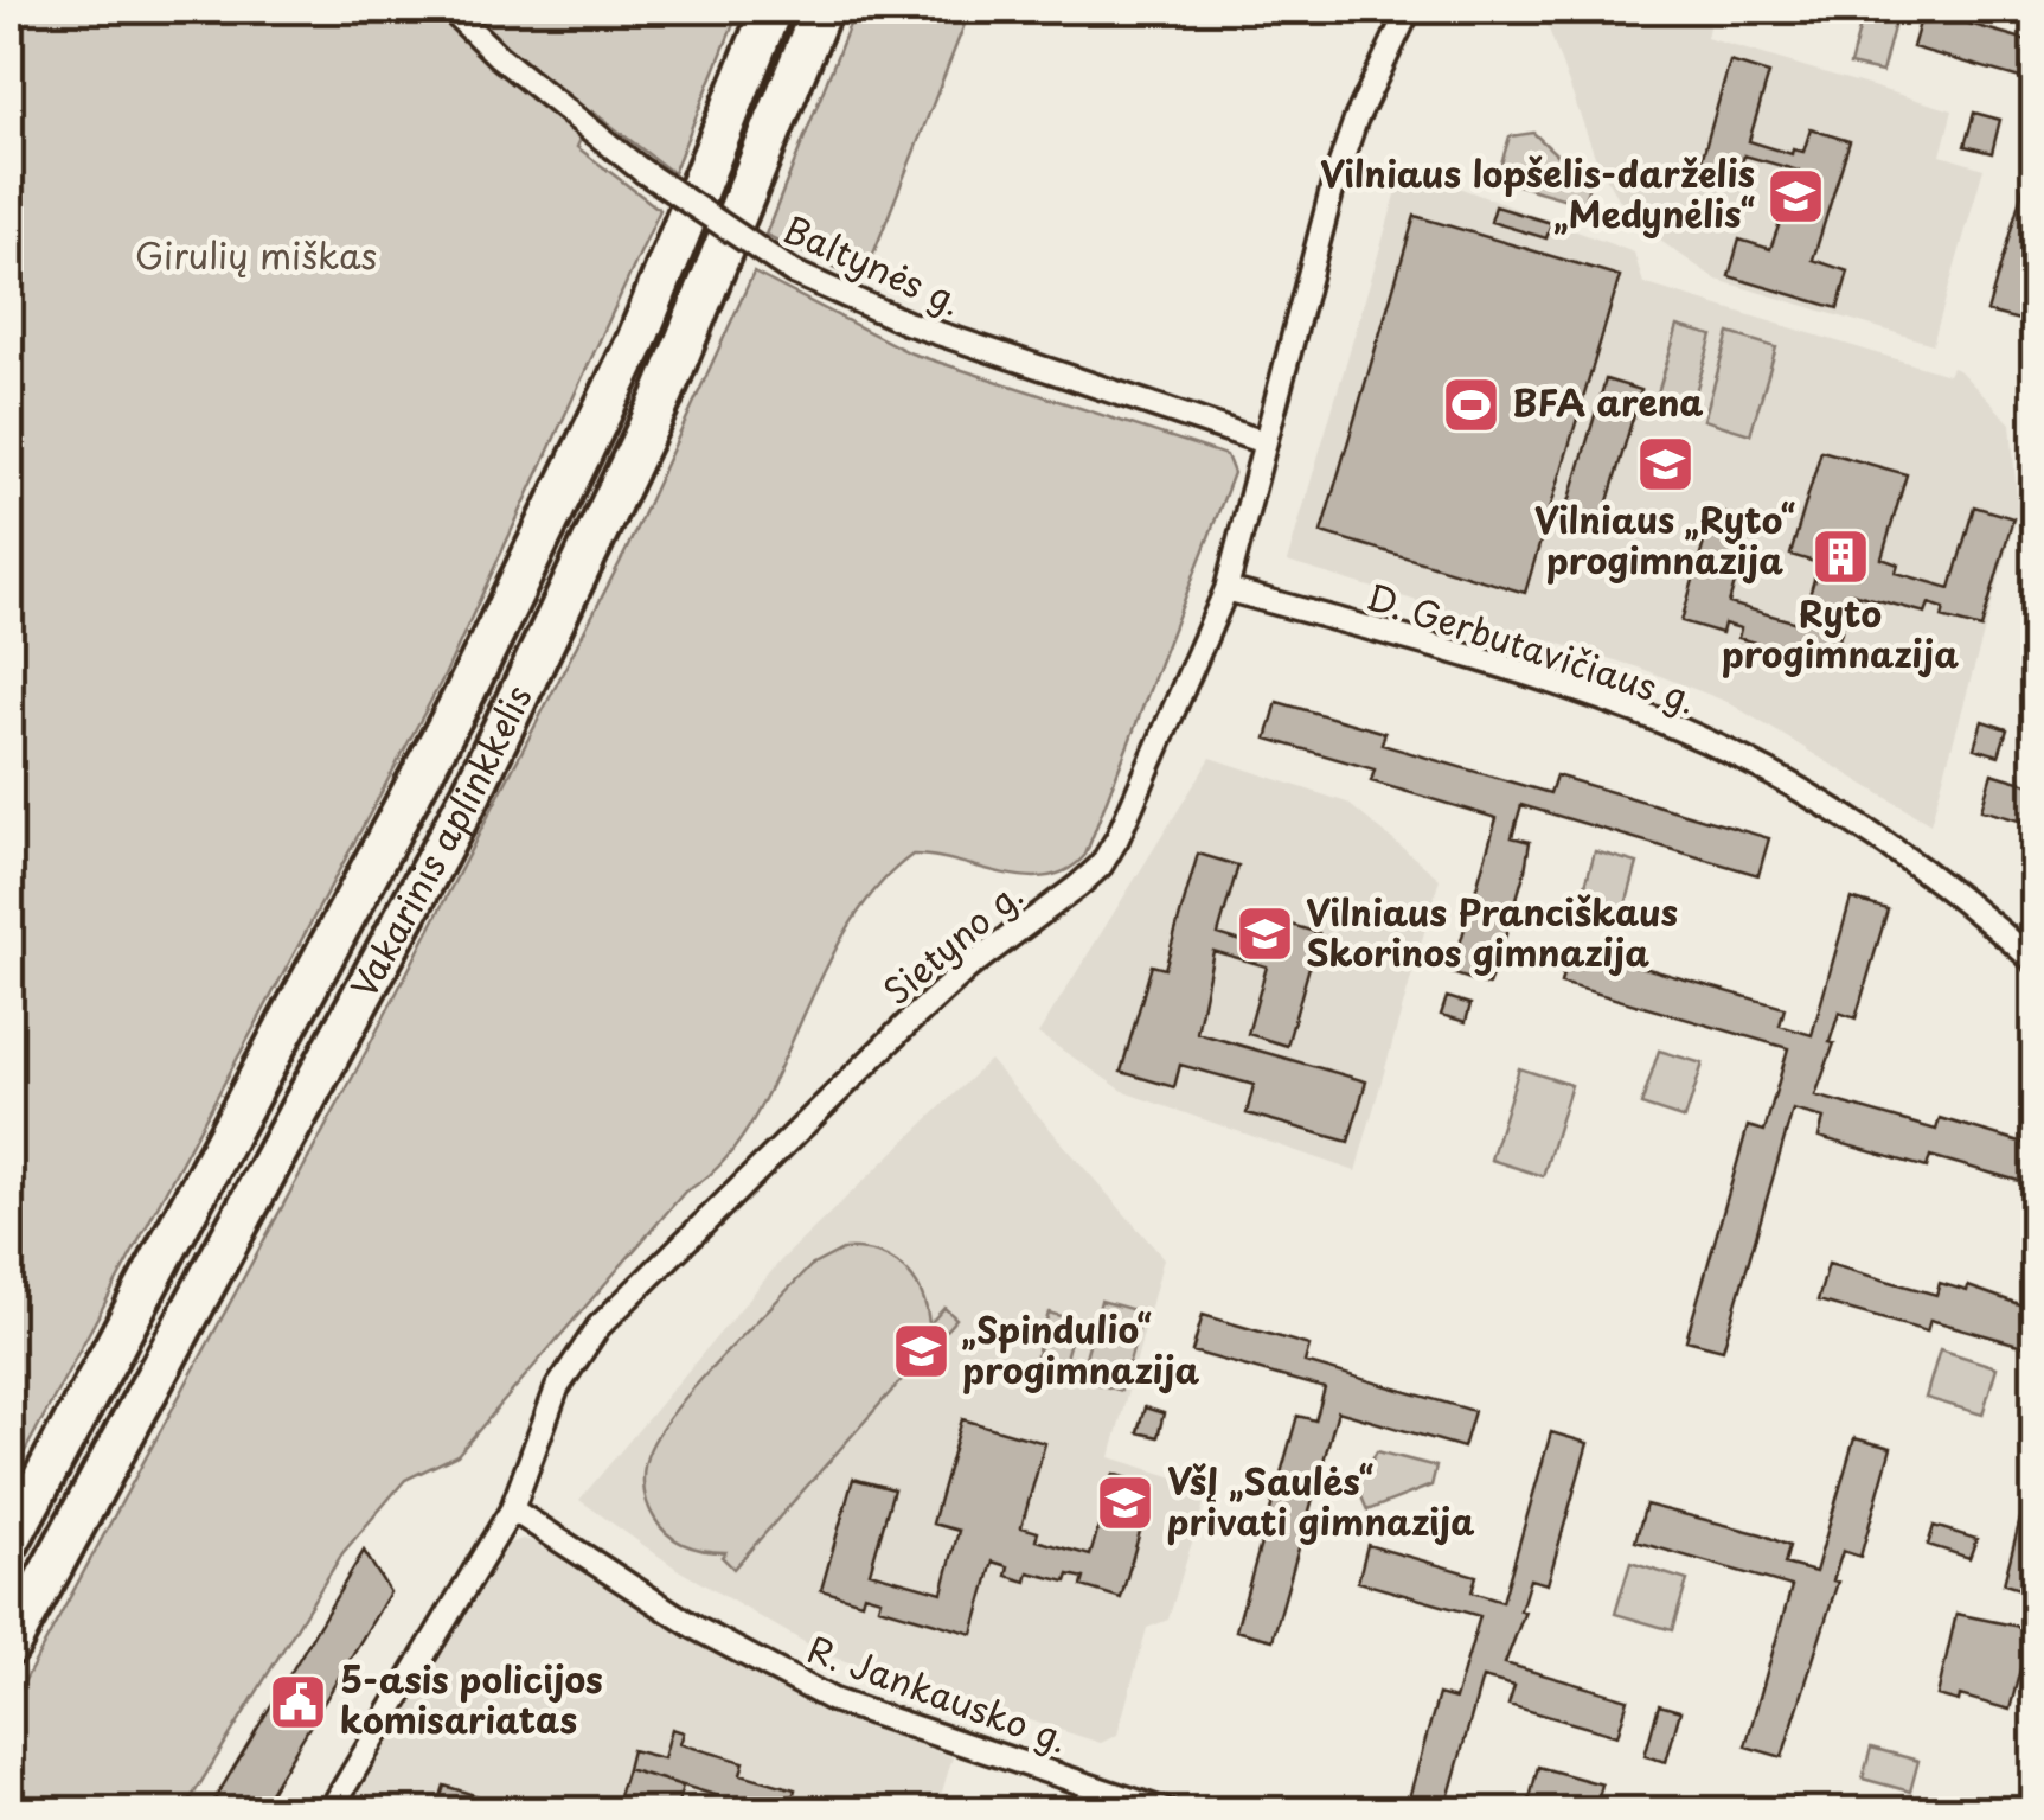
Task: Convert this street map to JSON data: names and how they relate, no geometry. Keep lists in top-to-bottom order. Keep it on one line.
{"streets":{"highway":["Vakarinis aplinkkelis"],"street":["Baltynės g.","D. Gerbutavičiaus g.","Sietyno g.","R. Jankausko g."]},"crossings":[["Baltynės g.","Sietyno g."],["D. Gerbutavičiaus g.","Sietyno g."],["Sietyno g.","R. Jankausko g."]],"parks":["Girulių miškas"],"places":{"school or university":["Vilniaus lopšelis-darželis „Medynėlis“","Vilniaus „Ryto“ progimnazija","Vilniaus Pranciškaus Skorinos gimnazija","„Spindulio“ progimnazija","VšĮ „Saulės“ privati gimnazija"],"sports":["BFA arena"],"building":["Ryto progimnazija"],"public building":["5-asis policijos komisariatas"]}}
